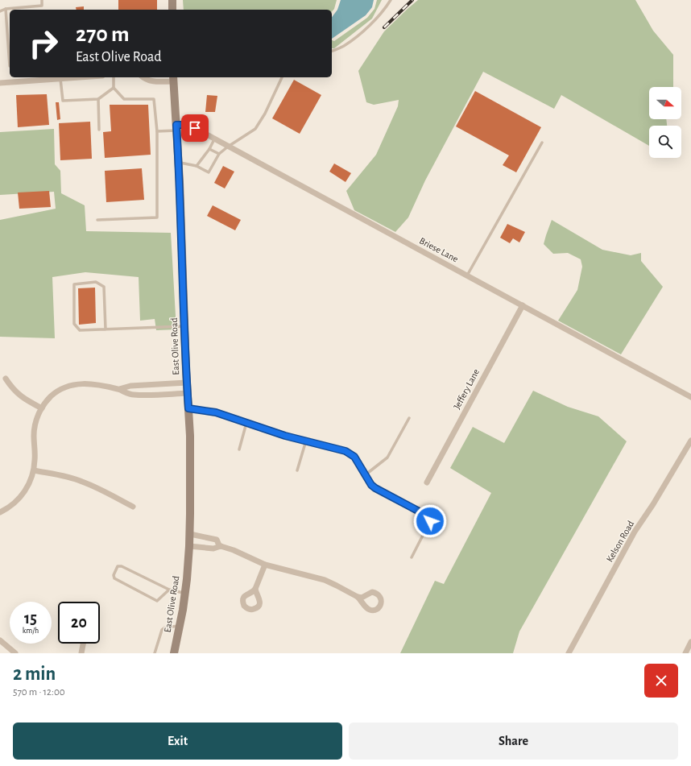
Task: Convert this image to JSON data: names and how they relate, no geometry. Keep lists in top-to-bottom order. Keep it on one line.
{"streets":{"street":["Briese Lane","East Olive Road","Jeffery Lane","Kelson Road"]},"crossings":[["Briese Lane","East Olive Road"],["Briese Lane","Jeffery Lane"]],"north":"right","page":{"turn":["270 m","East Olive Road"],"speed":"15 km/h","limit":"20","heading":["2 min","570 m · 12:00"],"buttons":["Exit","Share"]}}
